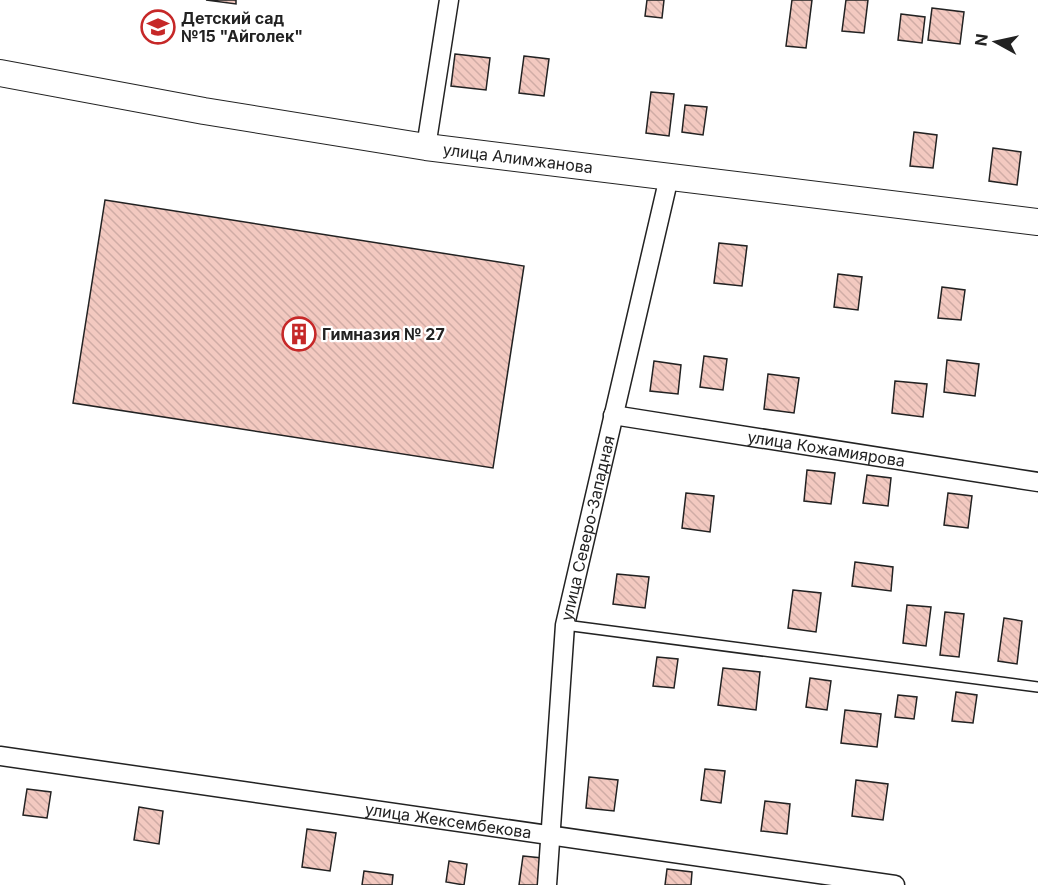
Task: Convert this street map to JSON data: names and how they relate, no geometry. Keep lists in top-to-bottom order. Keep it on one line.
{"streets":{"street":["улица Алимжанова","улица Кожамиярова","улица Северо-Западная","улица Жексембекова"]},"crossings":[["улица Алимжанова","улица Северо-Западная"],["улица Кожамиярова","улица Северо-Западная"],["улица Северо-Западная","улица Жексембекова"]],"places":{"school or university":["Детский сад №15 \"Айголек\""],"building":["Гимназия № 27"]},"north":"left"}
